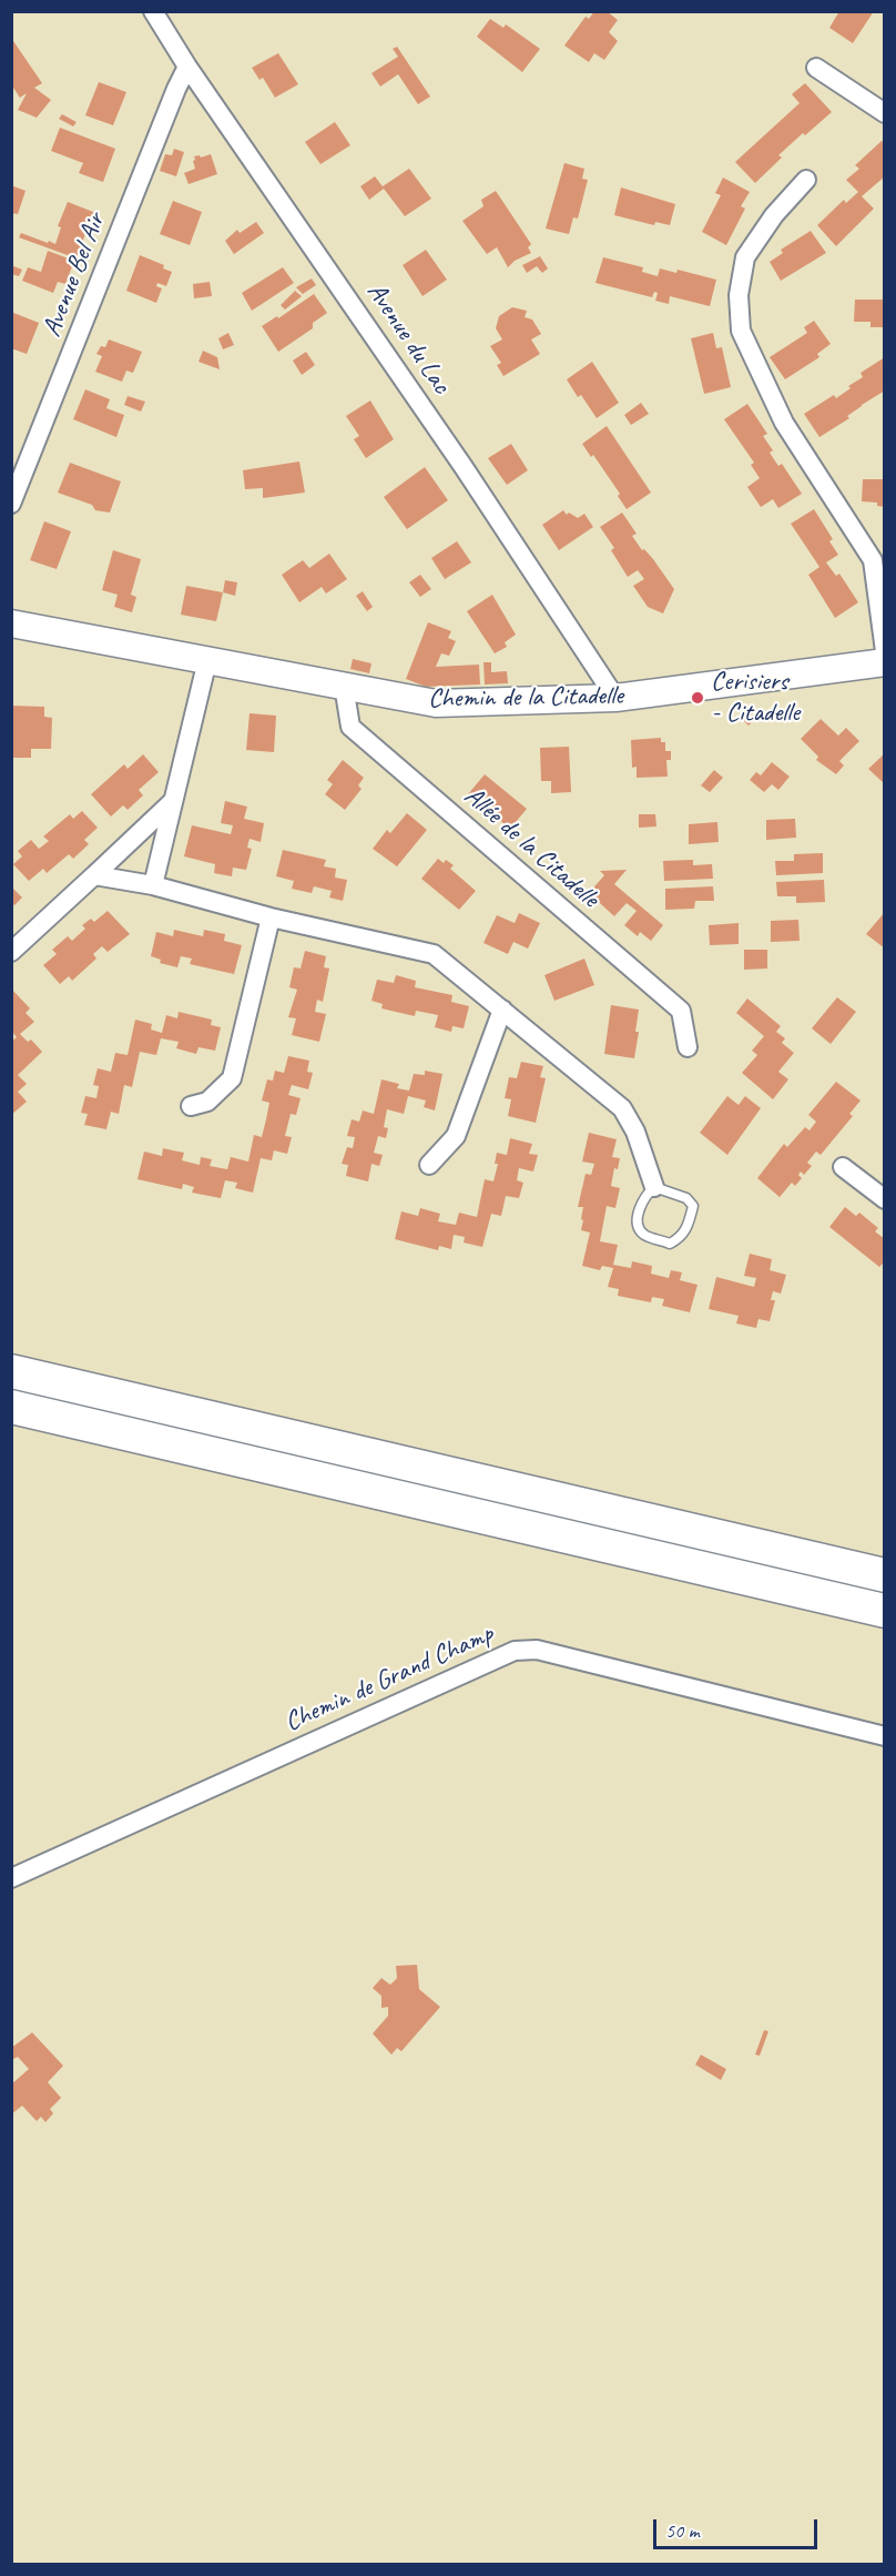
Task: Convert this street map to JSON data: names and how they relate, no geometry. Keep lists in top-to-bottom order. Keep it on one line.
{"streets":{"street":["Avenue Bel Air","Avenue du Lac","Chemin de la Citadelle","Allée de la Citadelle","Chemin de Grand Champ"]},"crossings":[["Avenue Bel Air","Avenue du Lac"],["Avenue du Lac","Chemin de la Citadelle"],["Chemin de la Citadelle","Allée de la Citadelle"]],"places":["Cerisiers - Citadelle"],"scale_bar":"50 m"}
